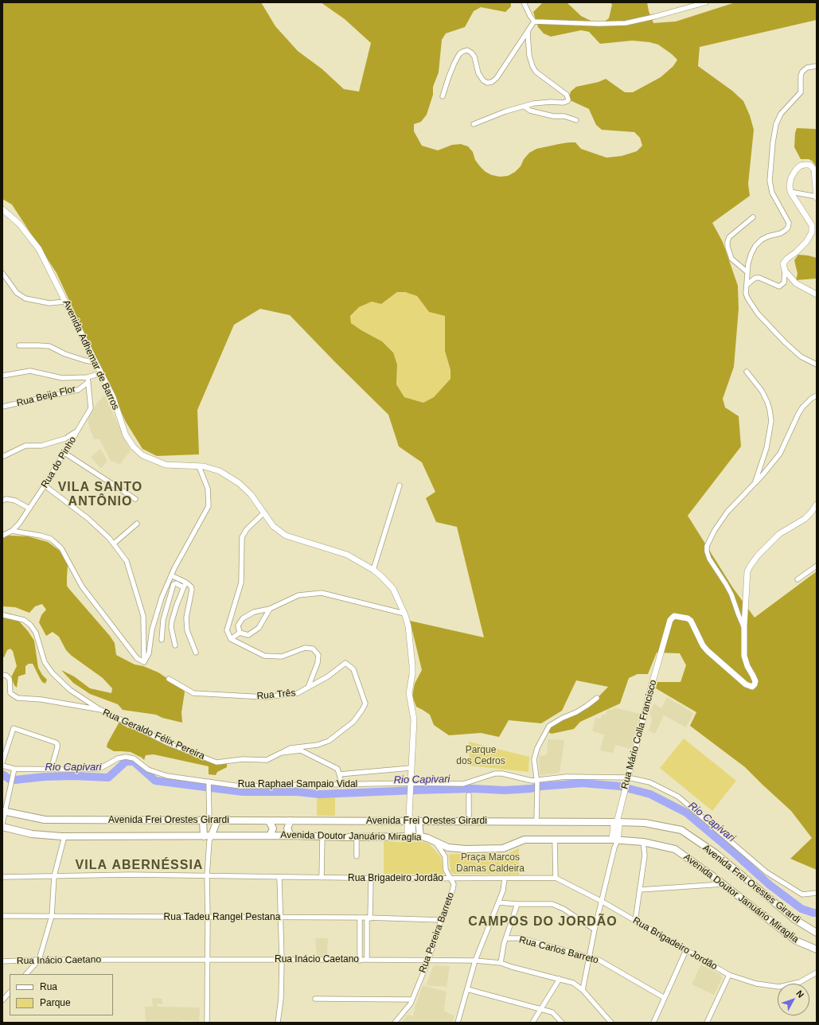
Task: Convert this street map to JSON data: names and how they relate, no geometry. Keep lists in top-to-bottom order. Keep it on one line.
{"streets":{"main road":["Avenida Frei Orestes Girardi","Avenida Doutor Januário Miraglia"],"street":["Avenida Adhemar de Barros","Rua Beija Flor","Rua do Pinho","Rua Três","Rua Geraldo Félix Pereira","Rua Mário Colla Francisco","Rua Raphael Sampaio Vidal","Rua Brigadeiro Jordão","Rua Tadeu Rangel Pestana","Rua Pereira Barreto","Rua Carlos Barreto","Rua Inácio Caetano"]},"crossings":[["Avenida Adhemar de Barros","Rua Raphael Sampaio Vidal"],["Avenida Adhemar de Barros","Avenida Frei Orestes Girardi"],["Avenida Adhemar de Barros","Avenida Doutor Januário Miraglia"],["Rua Beija Flor","Rua do Pinho"],["Rua Geraldo Félix Pereira","Rua Raphael Sampaio Vidal"],["Rua Mário Colla Francisco","Rua Raphael Sampaio Vidal"],["Rua Mário Colla Francisco","Avenida Frei Orestes Girardi"],["Rua Mário Colla Francisco","Avenida Doutor Januário Miraglia"],["Avenida Doutor Januário Miraglia","Rua Pereira Barreto"],["Rua Brigadeiro Jordão","Rua Pereira Barreto"],["Rua Tadeu Rangel Pestana","Rua Pereira Barreto"],["Rua Pereira Barreto","Rua Inácio Caetano"],["Rua Carlos Barreto","Rua Inácio Caetano"]],"districts":["VILA SANTO ANTÔNIO","VILA ABERNÉSSIA","CAMPOS DO JORDÃO"],"water":["Rio Capivari"],"parks":["Parque dos Cedros","Praça Marcos Damas Caldeira"],"legend":["Rua","Parque"],"north":"top right"}
